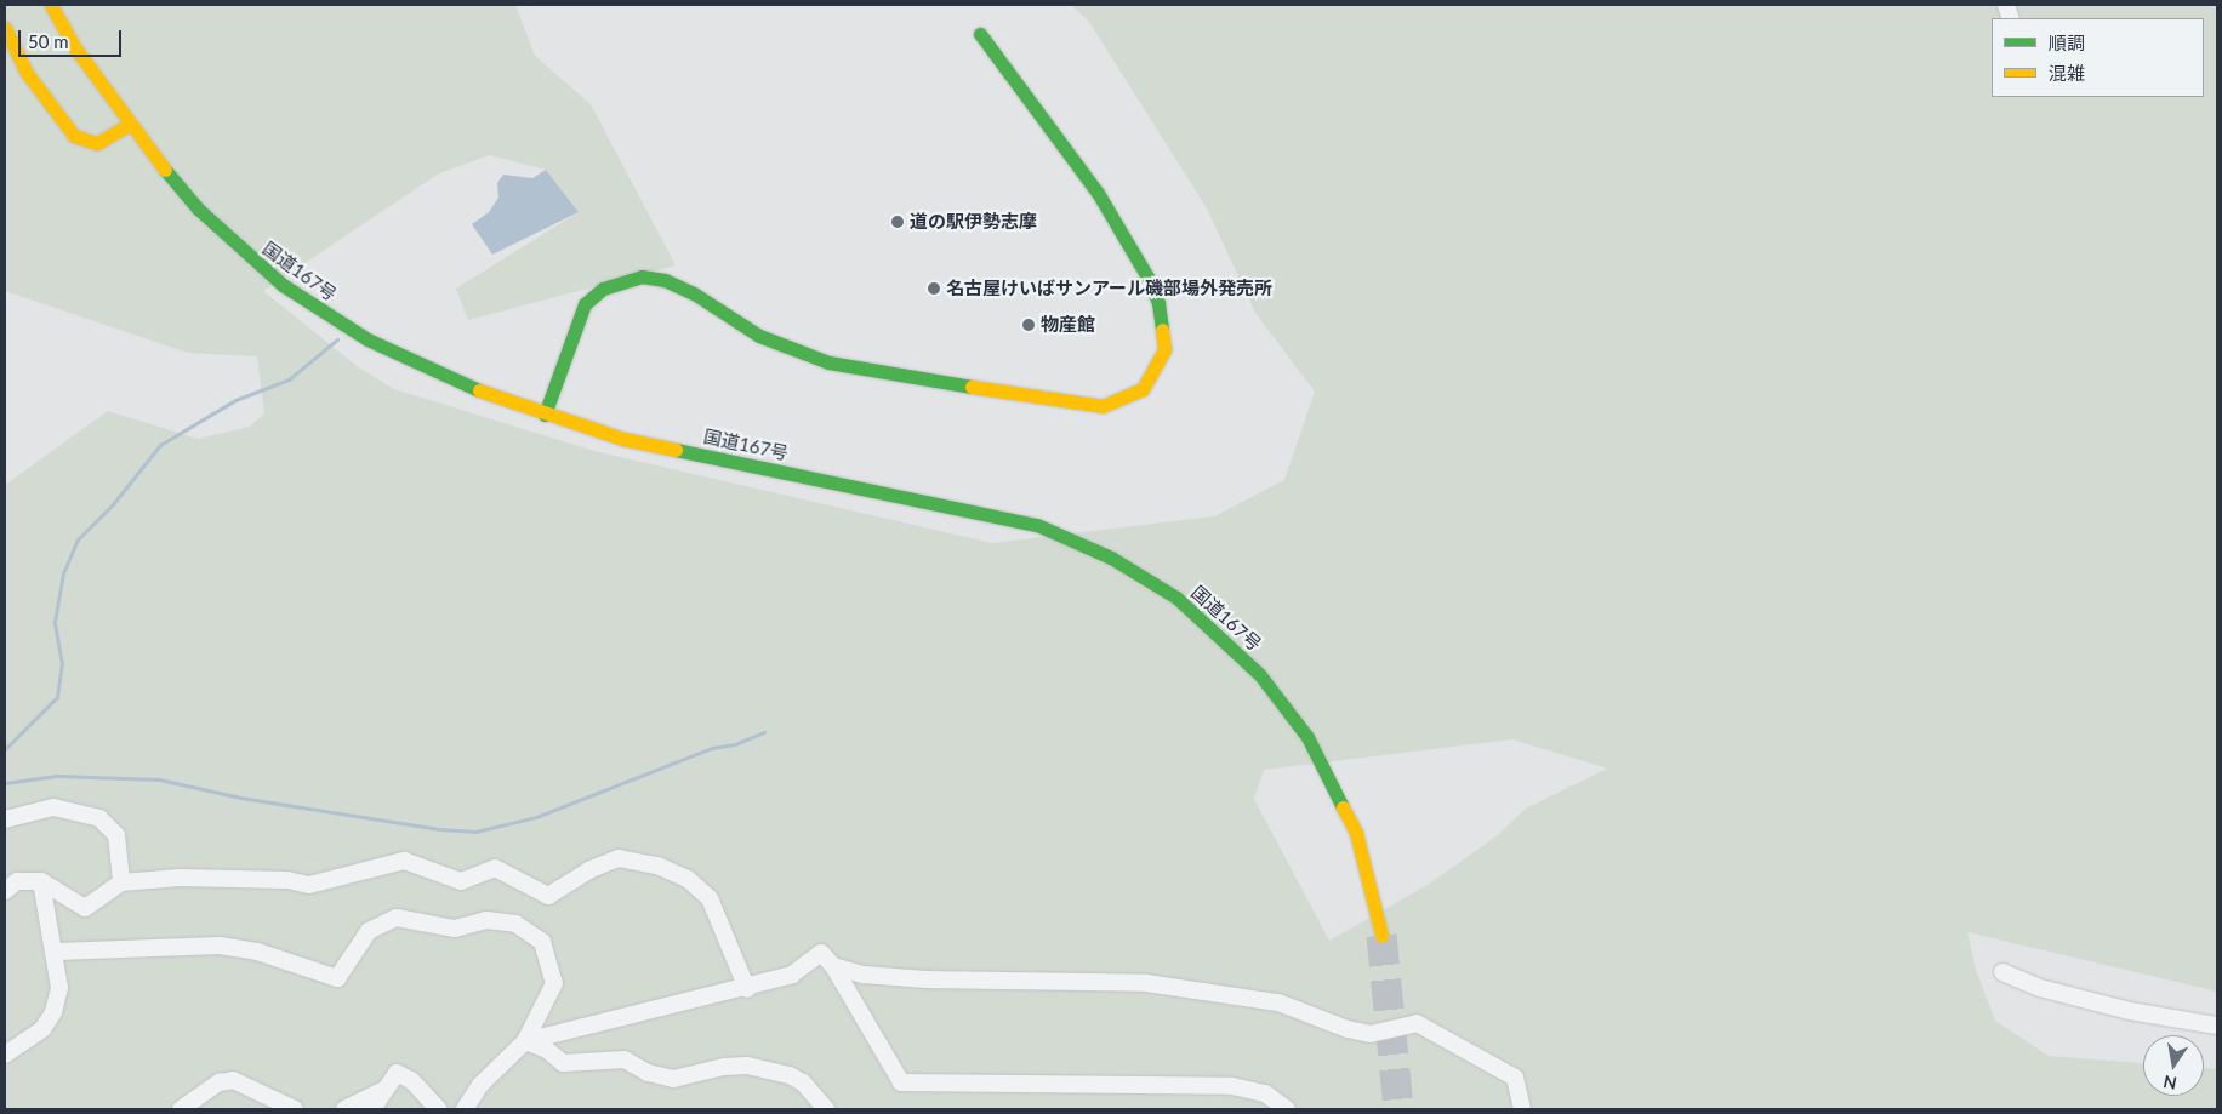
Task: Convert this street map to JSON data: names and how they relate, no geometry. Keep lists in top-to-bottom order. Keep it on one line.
{"streets":{"main road":["国道167号"]},"places":["道の駅伊勢志摩","名古屋けいばサンアール磯部場外発売所","物産館"],"legend":["順調","混雑"],"scale_bar":"50 m","north":"bottom"}
